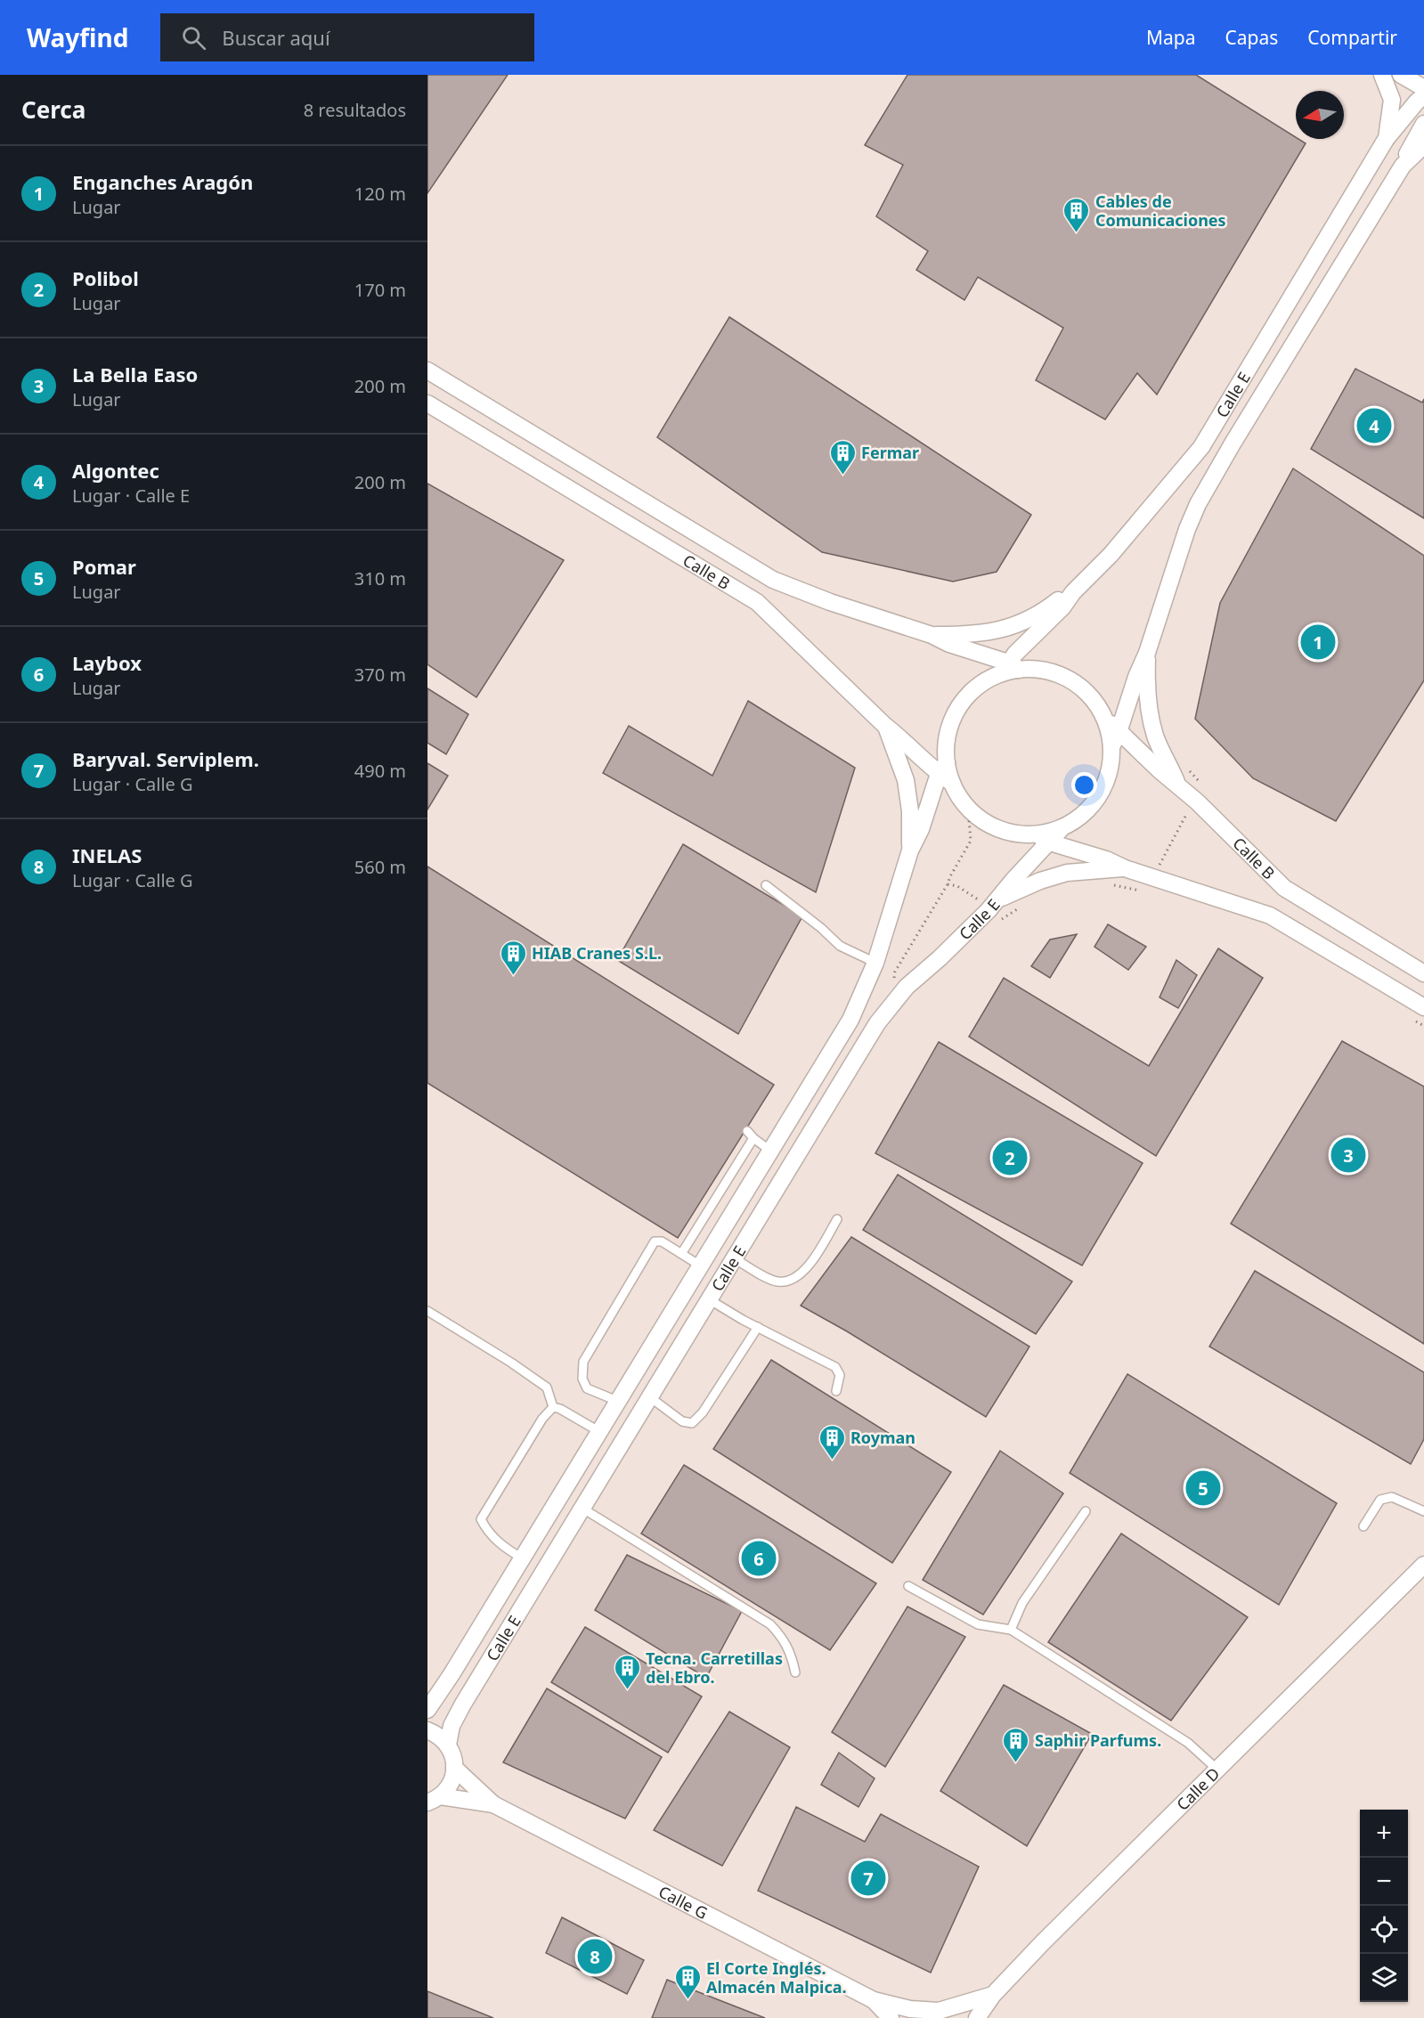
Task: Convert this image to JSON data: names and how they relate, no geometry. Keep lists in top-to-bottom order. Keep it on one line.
{"streets":{"street":["Calle E","Calle B","Calle D","Calle G"]},"crossings":[["Calle E","Calle B"],["Calle D","Calle G"]],"places":{"building":["Cables de Comunicaciones","Fermar","HIAB Cranes S.L.","Royman","Tecna. Carretillas del Ebro.","Saphir Parfums.","El Corte Inglés. Almacén Malpica."]},"north":"left","page":{"header":"Wayfind","search":"Buscar aquí","nav":["Mapa","Capas","Compartir"],"heading":["Cerca","8 resultados"],"list":[{"mark":"1","name":"Enganches Aragón","note":"Lugar","value":"120 m"},{"mark":"2","name":"Polibol","note":"Lugar","value":"170 m"},{"mark":"3","name":"La Bella Easo","note":"Lugar","value":"200 m"},{"mark":"4","name":"Algontec","note":"Lugar · Calle E","value":"200 m"},{"mark":"5","name":"Pomar","note":"Lugar","value":"310 m"},{"mark":"6","name":"Laybox","note":"Lugar","value":"370 m"},{"mark":"7","name":"Baryval. Serviplem.","note":"Lugar · Calle G","value":"490 m"},{"mark":"8","name":"INELAS","note":"Lugar · Calle G","value":"560 m"}],"pins":["4","1","3","2","5","6","7","8"],"map_buttons":["+","−"]}}
